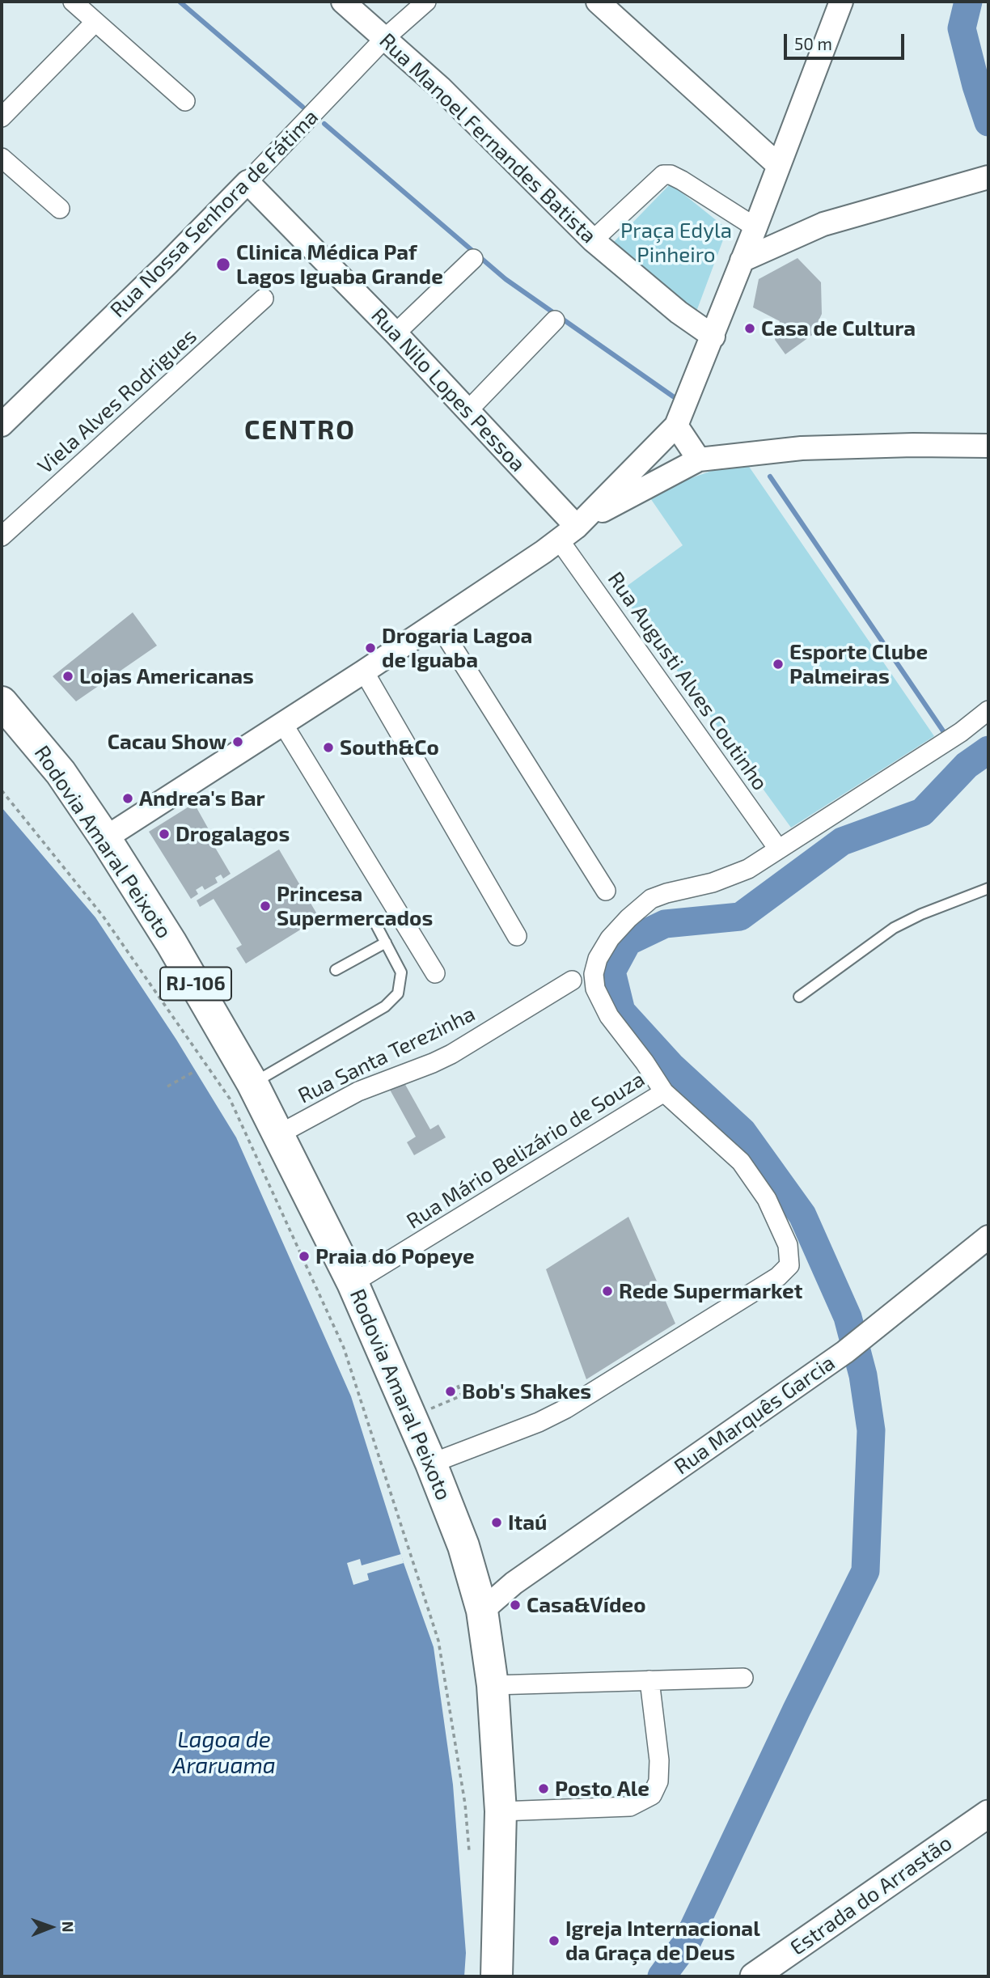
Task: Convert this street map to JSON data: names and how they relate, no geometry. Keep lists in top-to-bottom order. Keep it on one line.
{"streets":{"highway":["Rodovia Amaral Peixoto","RJ-106"],"main road":["Estrada do Arrastão"],"street":["Rua Manoel Fernandes Batista","Rua Nossa Senhora de Fátima","Rua Nilo Lopes Pessoa","Viela Alves Rodrigues","Rua Augusti Alves Coutinho","Rua Santa Terezinha","Rua Mário Belizário de Souza","Rua Marquês Garcia"]},"crossings":[["Rua Manoel Fernandes Batista","Rua Nossa Senhora de Fátima"],["Rua Nossa Senhora de Fátima","Rua Nilo Lopes Pessoa"],["Rua Nilo Lopes Pessoa","Rua Augusti Alves Coutinho"],["Rodovia Amaral Peixoto","Rua Santa Terezinha"],["Rodovia Amaral Peixoto","Rua Mário Belizário de Souza"],["Rodovia Amaral Peixoto","Rua Marquês Garcia"]],"districts":["CENTRO"],"water":["Lagoa de Araruama"],"parks":["Praça Edyla Pinheiro"],"places":["Clinica Médica Paf Lagos Iguaba Grande","Casa de Cultura","Drogaria Lagoa de Iguaba","Esporte Clube Palmeiras","Lojas Americanas","Cacau Show","South&Co","Andrea's Bar","Drogalagos","Princesa Supermercados","Praia do Popeye","Rede Supermarket","Bob's Shakes","Itaú","Casa&Vídeo","Posto Ale","Igreja Internacional da Graça de Deus"],"scale_bar":"50 m","north":"right"}
